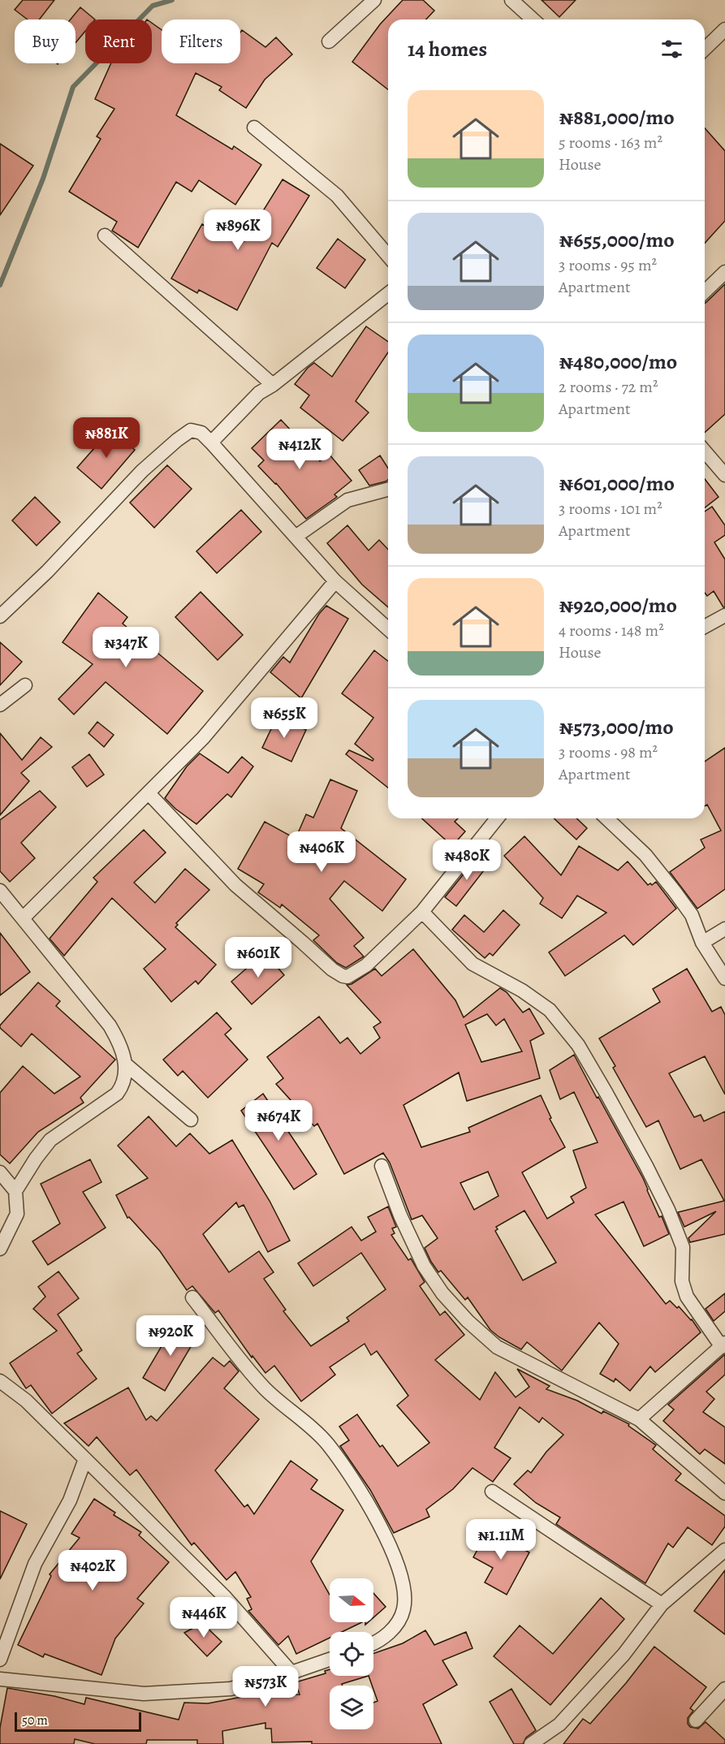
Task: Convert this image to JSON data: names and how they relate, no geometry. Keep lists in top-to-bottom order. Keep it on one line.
{"scale_bar":"50 m","north":"right","page":{"chip":["Buy","Rent","Filters"],"heading":"14 homes","list":[{"name":"₦881,000/mo","note":"5 rooms · 163 m² · House"},{"name":"₦655,000/mo","note":"3 rooms · 95 m² · Apartment"},{"name":"₦480,000/mo","note":"2 rooms · 72 m² · Apartment"},{"name":"₦601,000/mo","note":"3 rooms · 101 m² · Apartment"},{"name":"₦920,000/mo","note":"4 rooms · 148 m² · House"},{"name":"₦573,000/mo","note":"3 rooms · 98 m² · Apartment"}],"price":["₦896K","₦881K","₦412K","₦347K","₦655K","₦406K","₦480K","₦601K","₦674K","₦920K","₦1.11M","₦402K","₦446K","₦573K"],"scale":"50 m"}}
